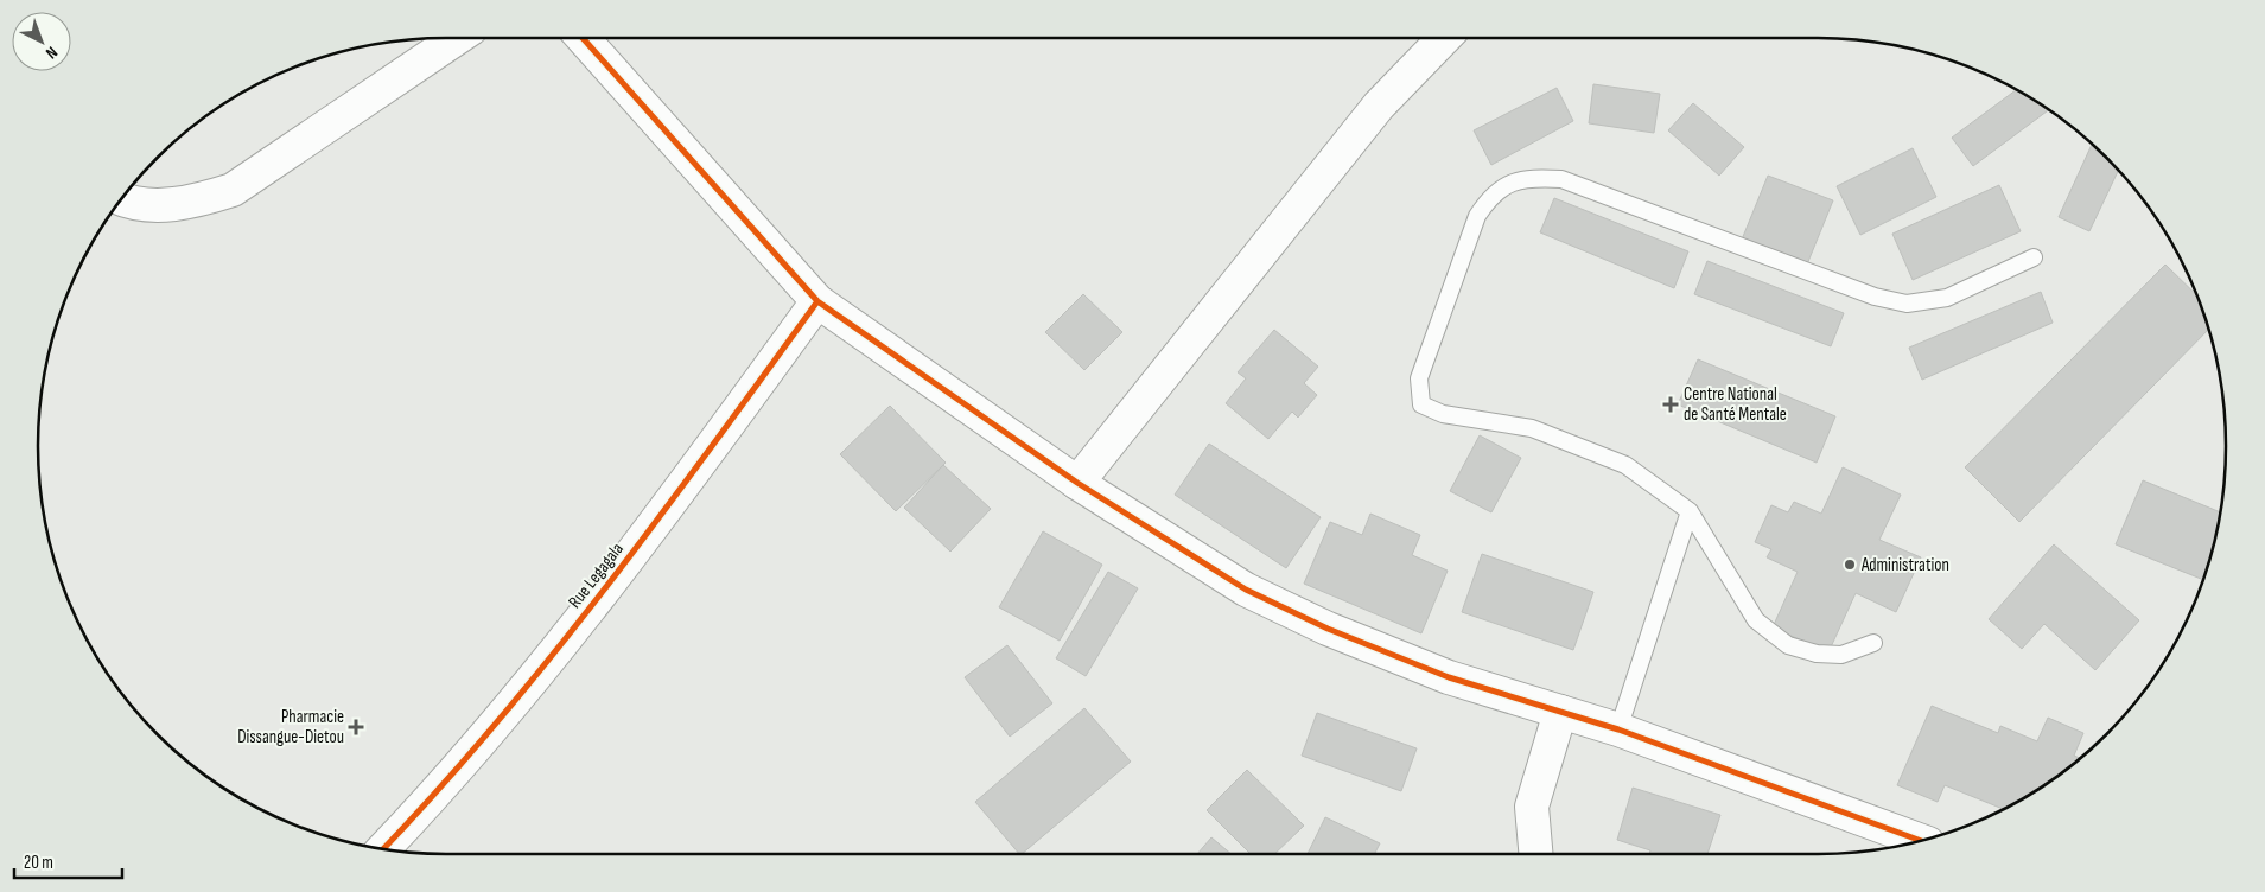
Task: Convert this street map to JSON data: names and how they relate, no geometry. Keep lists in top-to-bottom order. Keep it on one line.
{"streets":{"street":["Rue Legagala"]},"places":{"health":["Centre National de Santé Mentale","Pharmacie Dissangue-Dietou"],"other":["Administration"]},"scale_bar":"20 m","north":"bottom right"}
